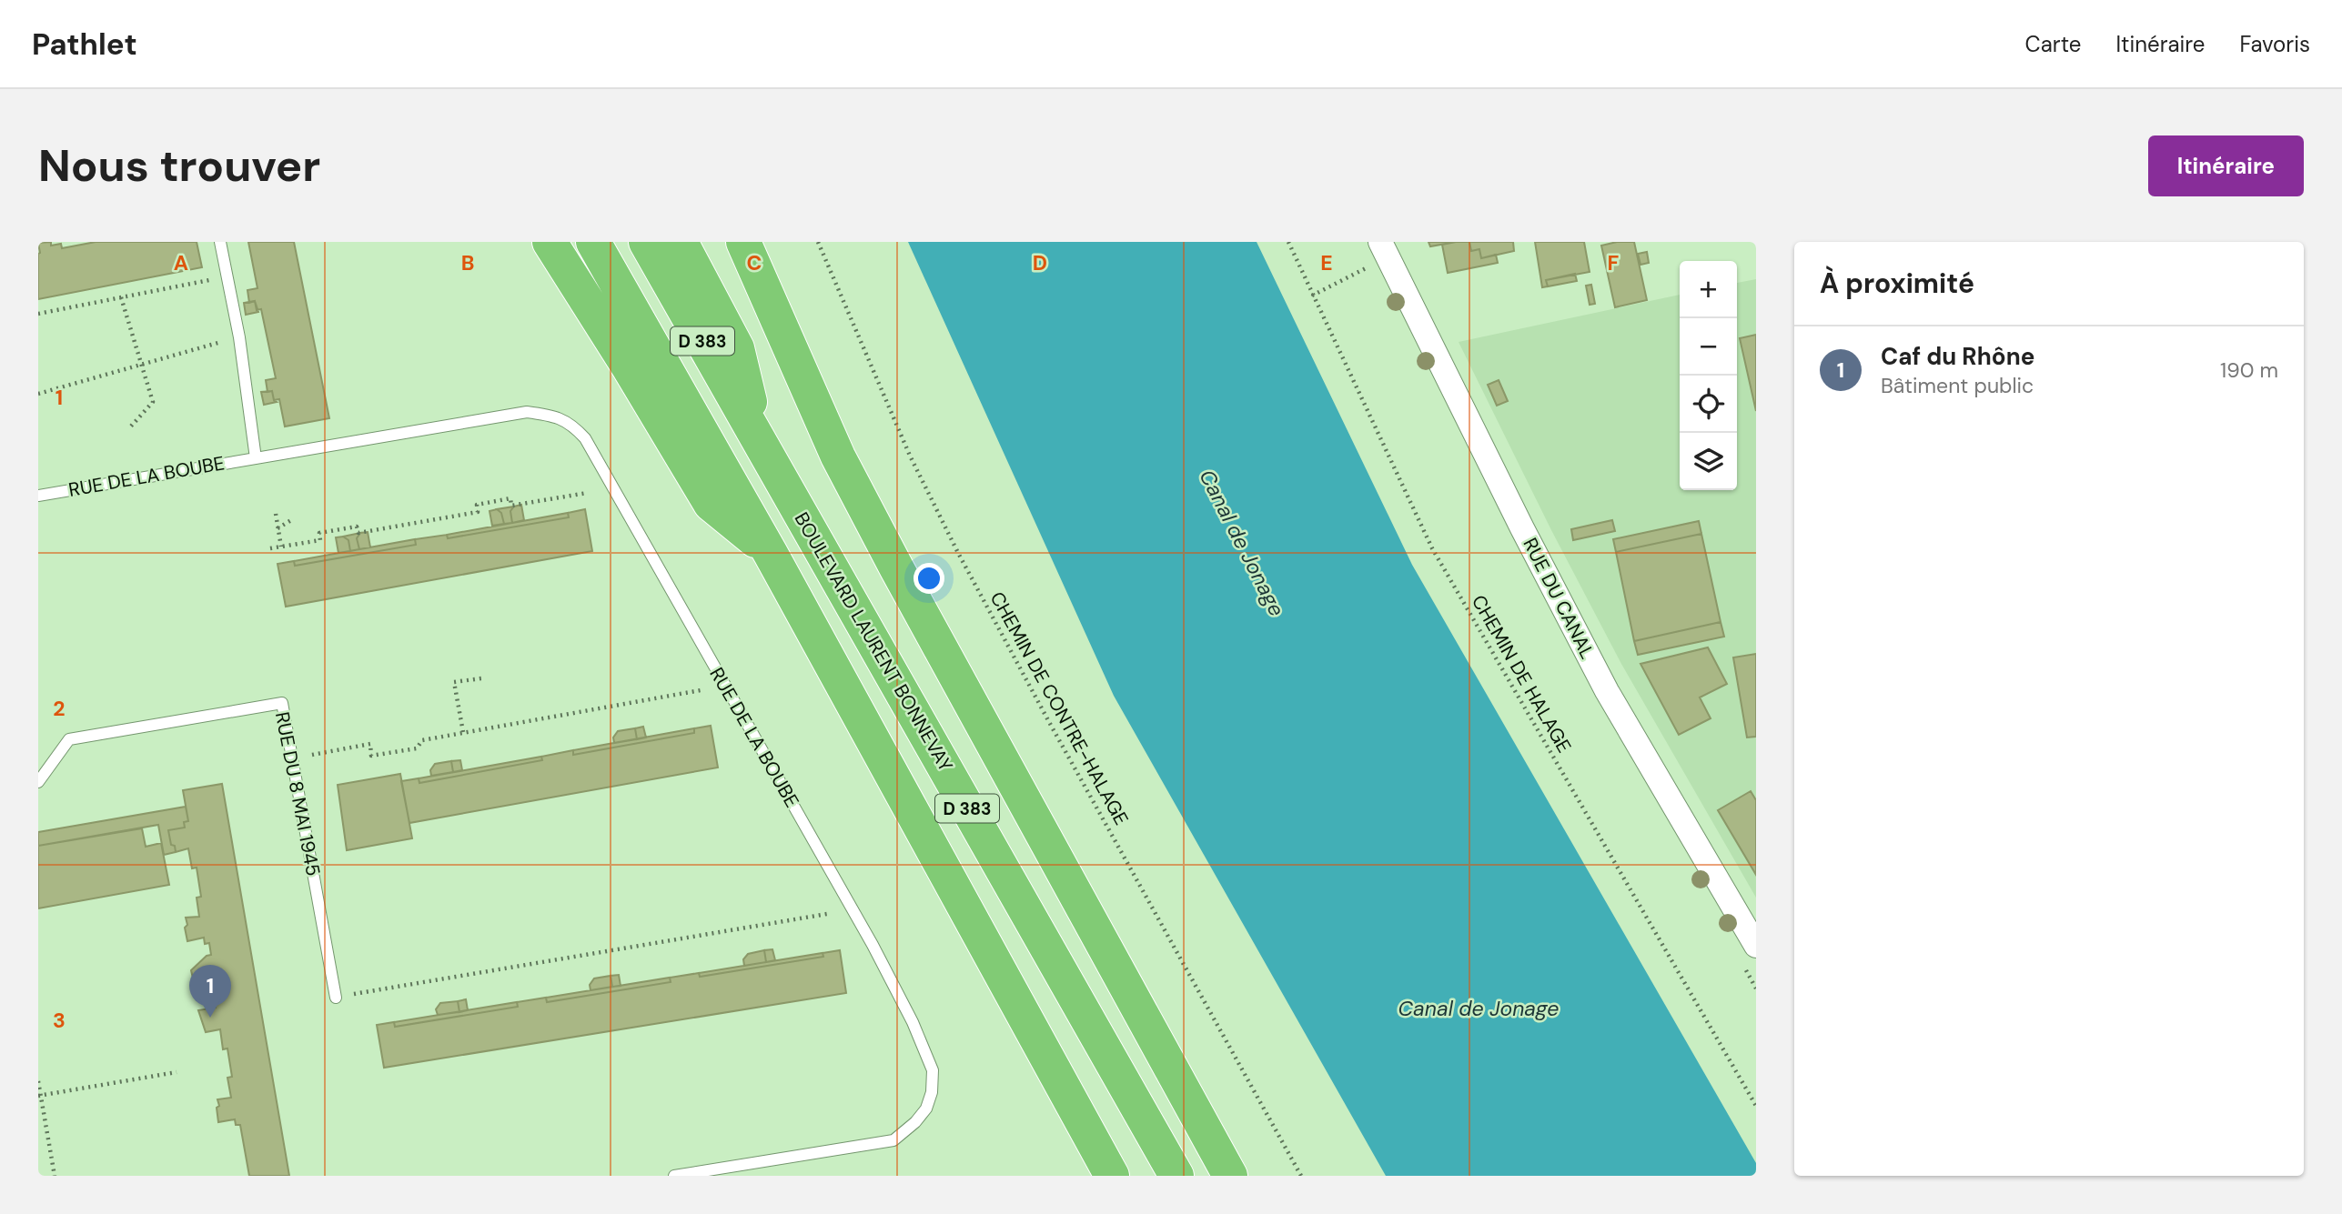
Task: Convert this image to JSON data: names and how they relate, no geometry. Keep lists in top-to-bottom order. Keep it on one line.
{"streets":{"highway":["D 383","BOULEVARD LAURENT BONNEVAY"],"street":["RUE DU CANAL"],"lane":["RUE DE LA BOUBE","RUE DU 8 MAI 1945"],"path":["CHEMIN DE HALAGE","CHEMIN DE CONTRE-HALAGE"]},"water":["Canal de Jonage"],"page":{"header":"Pathlet","nav":["Carte","Itinéraire","Favoris"],"buttons":"Itinéraire","title":"Nous trouver","heading":"À proximité","map_buttons":["+","−"],"list":[{"mark":"1","name":"Caf du Rhône","note":"Bâtiment public","value":"190 m"}],"pins":"1"},"grid":{"columns":["A","B","C","D","E","F"],"rows":["1","2","3"]}}
